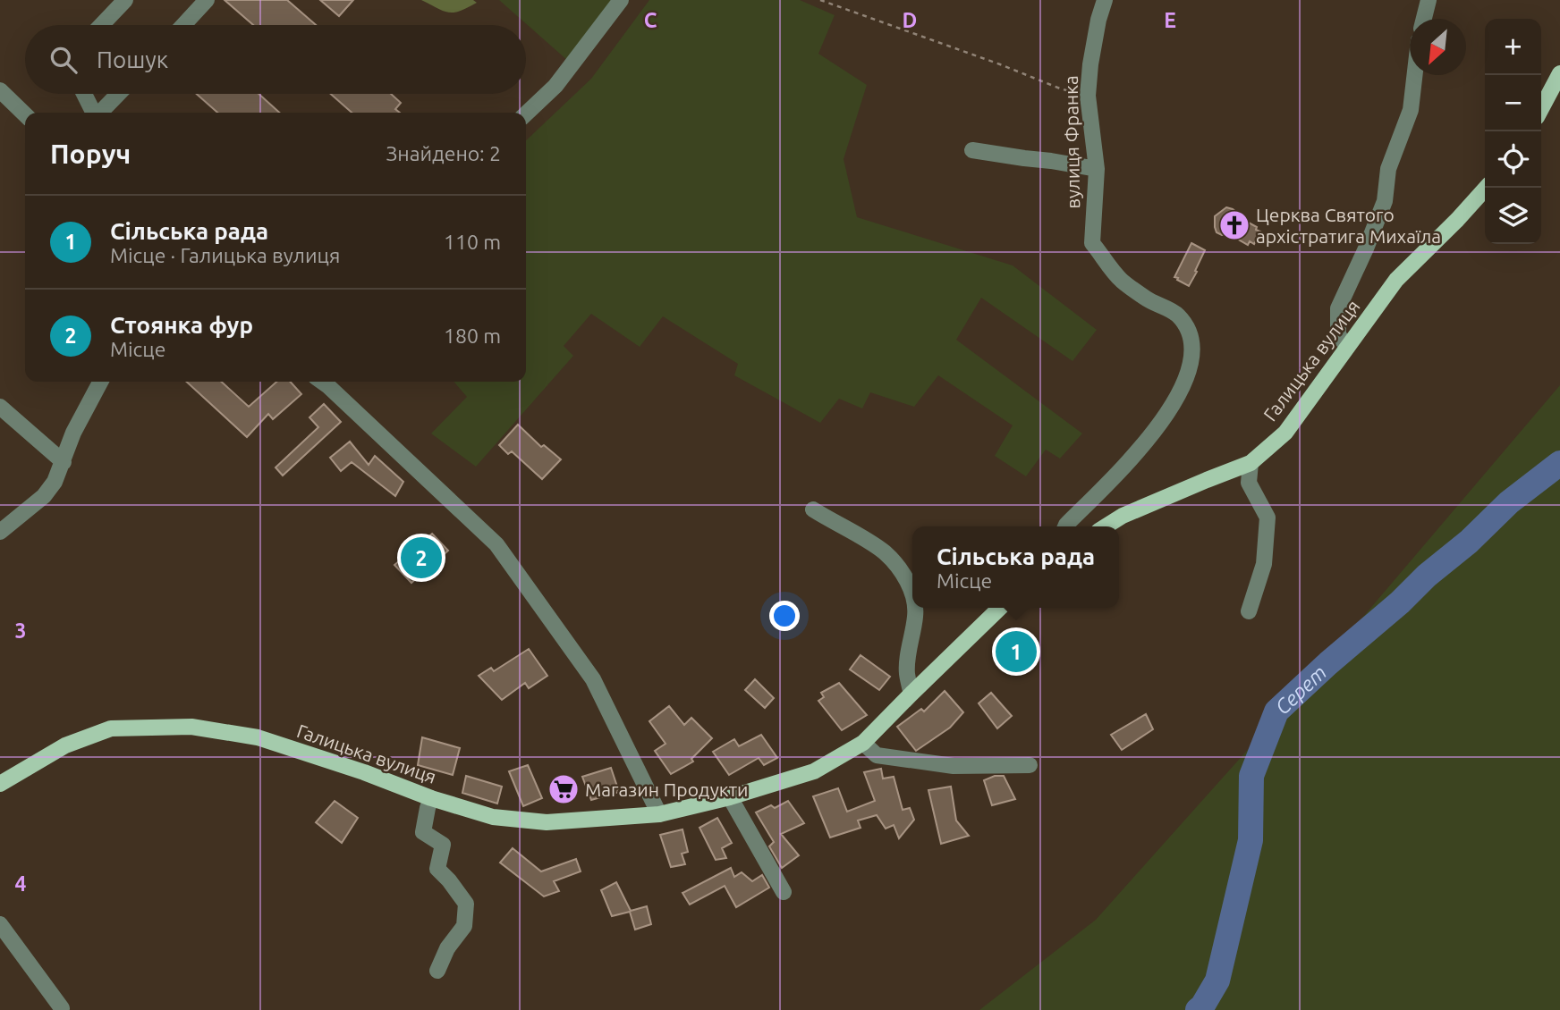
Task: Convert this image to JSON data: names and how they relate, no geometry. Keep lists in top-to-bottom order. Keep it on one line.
{"streets":{"main road":["Галицька вулиця"],"street":["вулиця Франка"]},"water":["Серет"],"places":{"church":["Церква Святого архістратига Михаїла"],"supermarket":["Магазин Продукти"]},"north":"bottom left","page":{"map_buttons":["+","−"],"search":"Пошук","heading":["Поруч","Знайдено: 2"],"list":[{"mark":"1","name":"Сільська рада","note":"Місце · Галицька вулиця","value":"110 m"},{"mark":"2","name":"Стоянка фур","note":"Місце","value":"180 m"}],"popup":["Сільська рада","Місце"],"pins":["2","1"]},"grid":{"columns":["C","D","E"],"rows":["3","4"]}}
